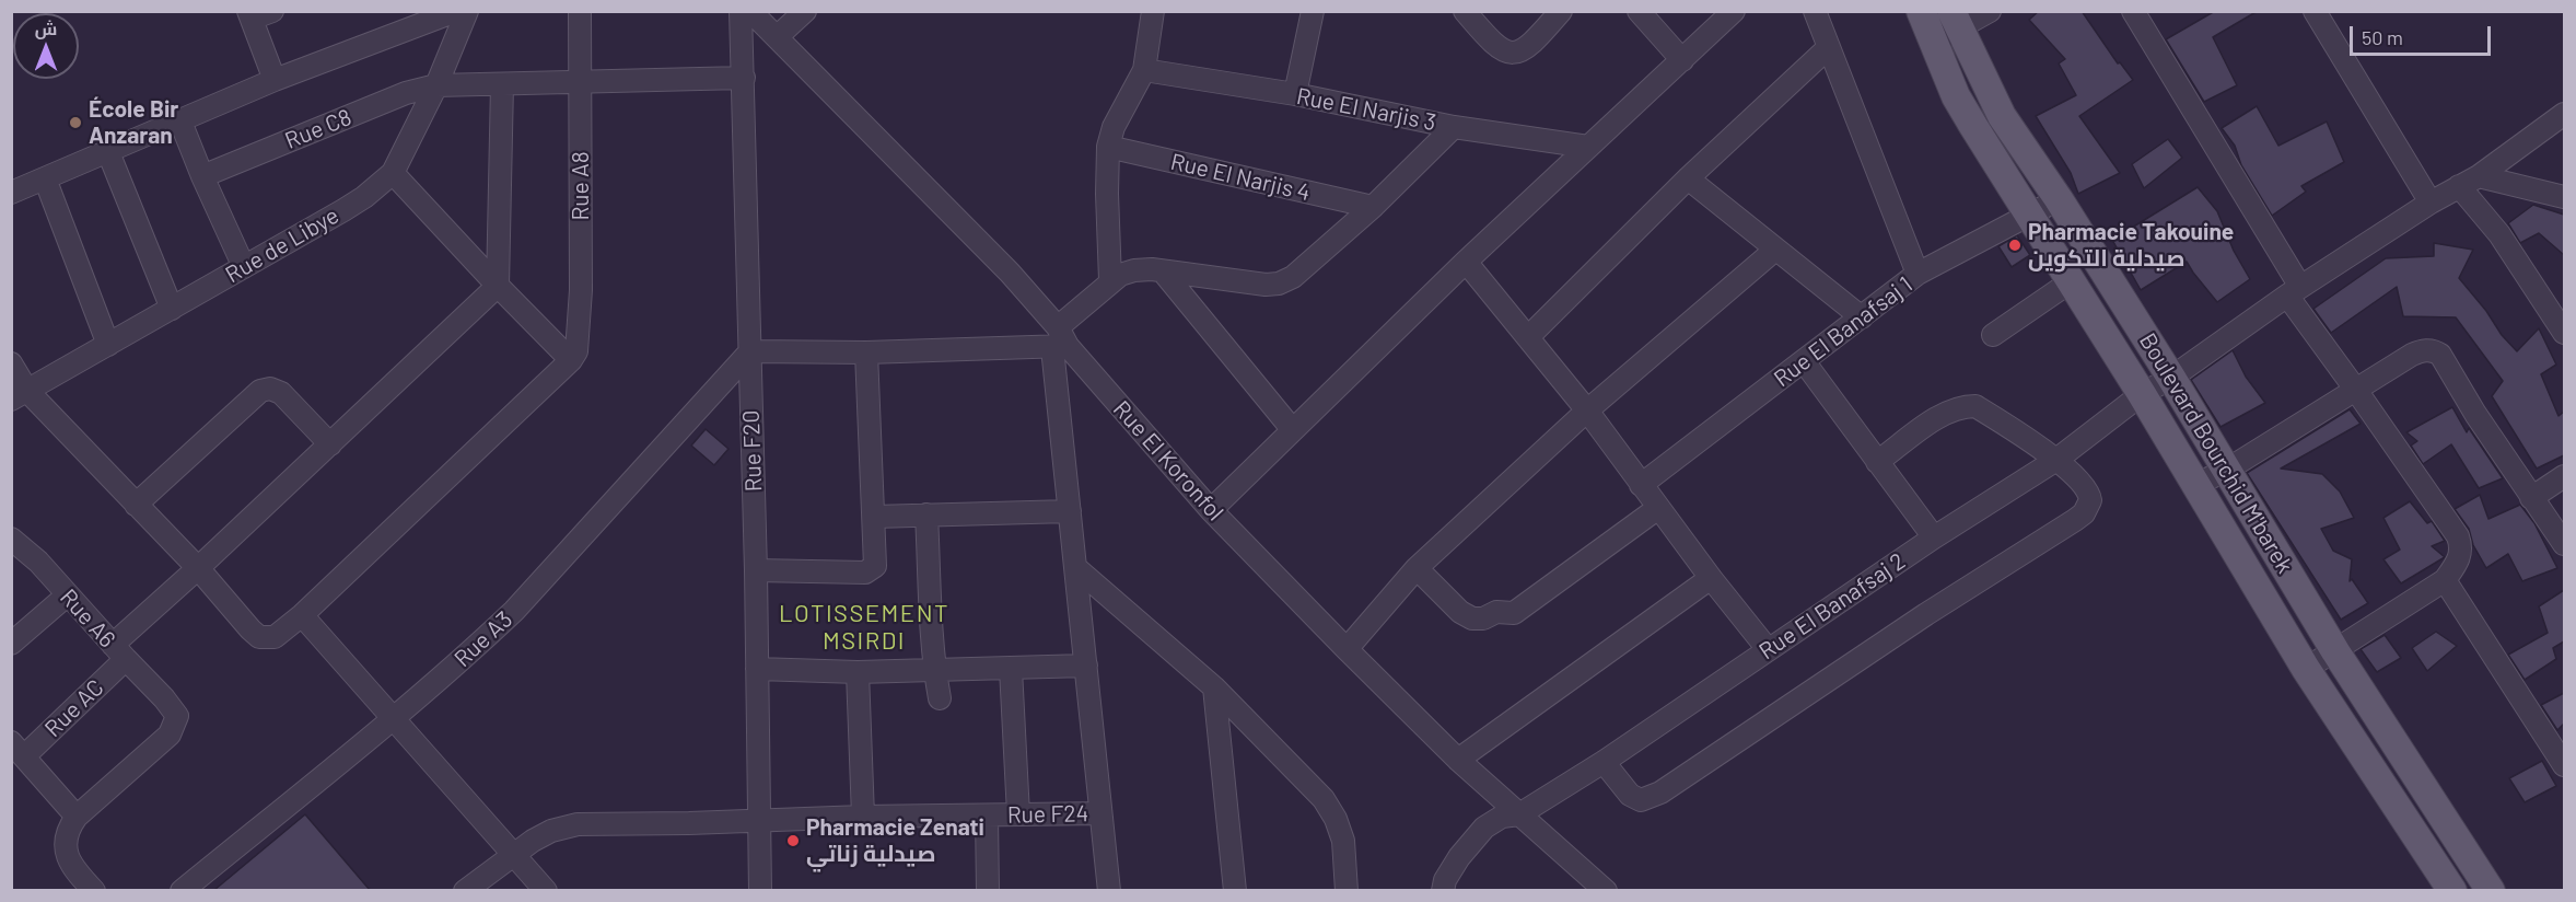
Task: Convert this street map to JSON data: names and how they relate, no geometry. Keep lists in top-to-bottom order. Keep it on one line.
{"streets":{"main road":["Boulevard Bourchid M'barek"],"street":["Rue El Narjis 3","Rue C8","Rue El Narjis 4","Rue A8","Rue de Libye","Rue El Banafsaj 1","Rue F20","Rue El Koronfol","Rue El Banafsaj 2","Rue A6","Rue A3","Rue AC","Rue F24"]},"crossings":[["Rue C8","Rue A8"],["Rue C8","Rue de Libye"],["Rue C8","Rue F20"],["Rue El Banafsaj 1","Boulevard Bourchid M'barek"],["Rue F20","Rue A3"],["Rue F20","Rue F24"],["Boulevard Bourchid M'barek","Rue El Banafsaj 2"],["Rue El Koronfol","Rue El Banafsaj 2"],["Rue A6","Rue AC"]],"districts":["LOTISSEMENT MSIRDI"],"places":["École Bir Anzaran","Pharmacie Takouine صيدلية التكوين","Pharmacie Zenati صيدلية زناتي"],"scale_bar":"50 m","north":"top"}
